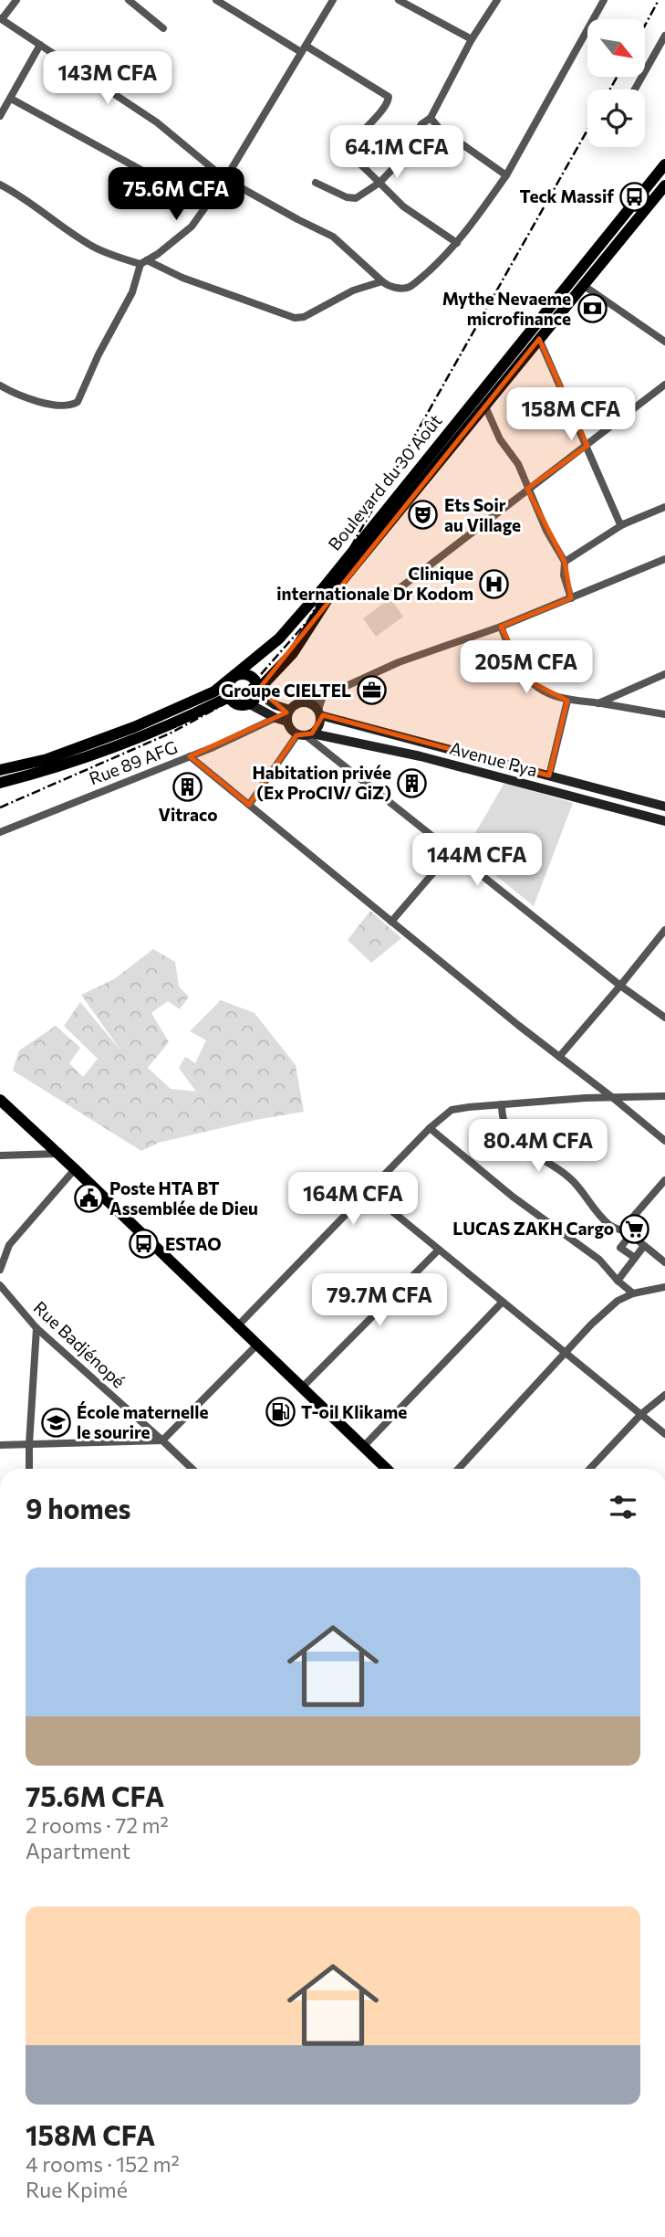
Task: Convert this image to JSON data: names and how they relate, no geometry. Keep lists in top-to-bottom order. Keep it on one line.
{"streets":{"main road":["Boulevard du 30 Août","Avenue Pya"],"street":["Rue 89 AFG","Rue Badjénopé"]},"places":{"bus stop":["Teck Massif","ESTAO"],"bank":["Mythe Nevaeme microfinance"],"theatre":["Ets Soir au Village"],"hospital":["Clinique internationale Dr Kodom"],"office":["Groupe CIELTEL"],"building":["Habitation privée (Ex ProCIV/ GiZ)","Vitraco"],"public building":["Poste HTA BT Assemblée de Dieu"],"supermarket":["LUCAS ZAKH Cargo"],"fuel station":["T-oil Klikame"],"school or university":["École maternelle le sourire"]},"north":"bottom right","page":{"price":["143M CFA","64.1M CFA","75.6M CFA","158M CFA","205M CFA","144M CFA","80.4M CFA","164M CFA","79.7M CFA"],"heading":"9 homes","list":[{"name":"75.6M CFA","note":"2 rooms · 72 m² · Apartment"},{"name":"158M CFA","note":"4 rooms · 152 m² · Rue Kpimé"}]}}
